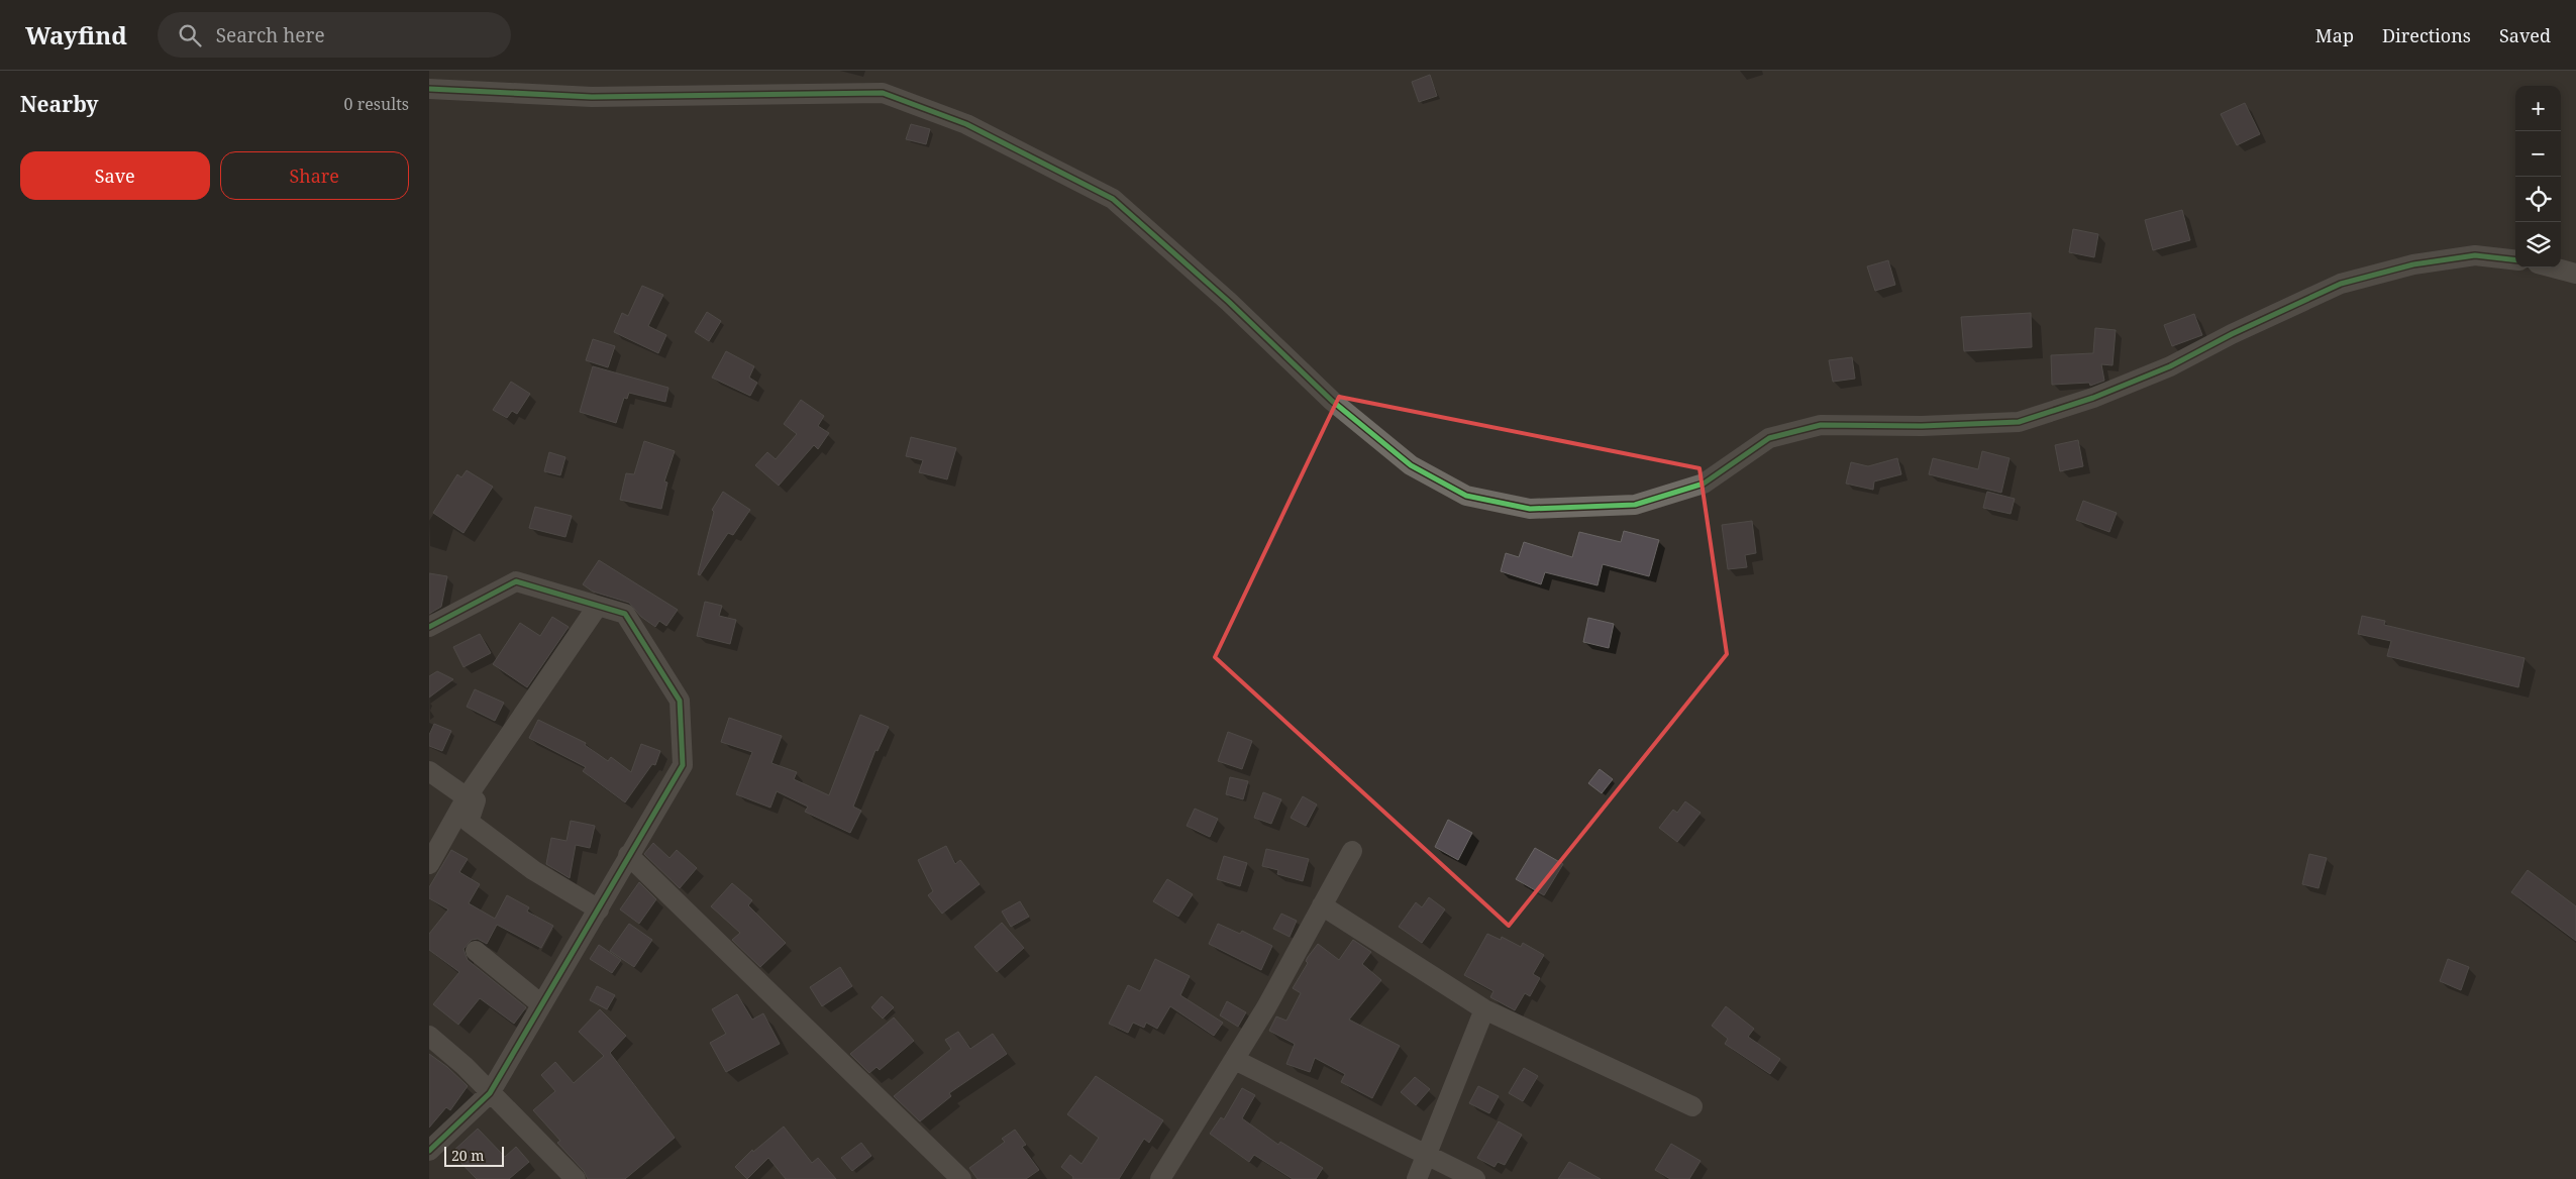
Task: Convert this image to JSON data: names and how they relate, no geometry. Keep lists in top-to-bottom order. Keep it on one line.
{"scale_bar":"20 m","page":{"header":"Wayfind","search":"Search here","nav":["Map","Directions","Saved"],"heading":["Nearby","0 results"],"map_buttons":["+","−"],"buttons":["Save","Share"],"scale":"20 m"}}
